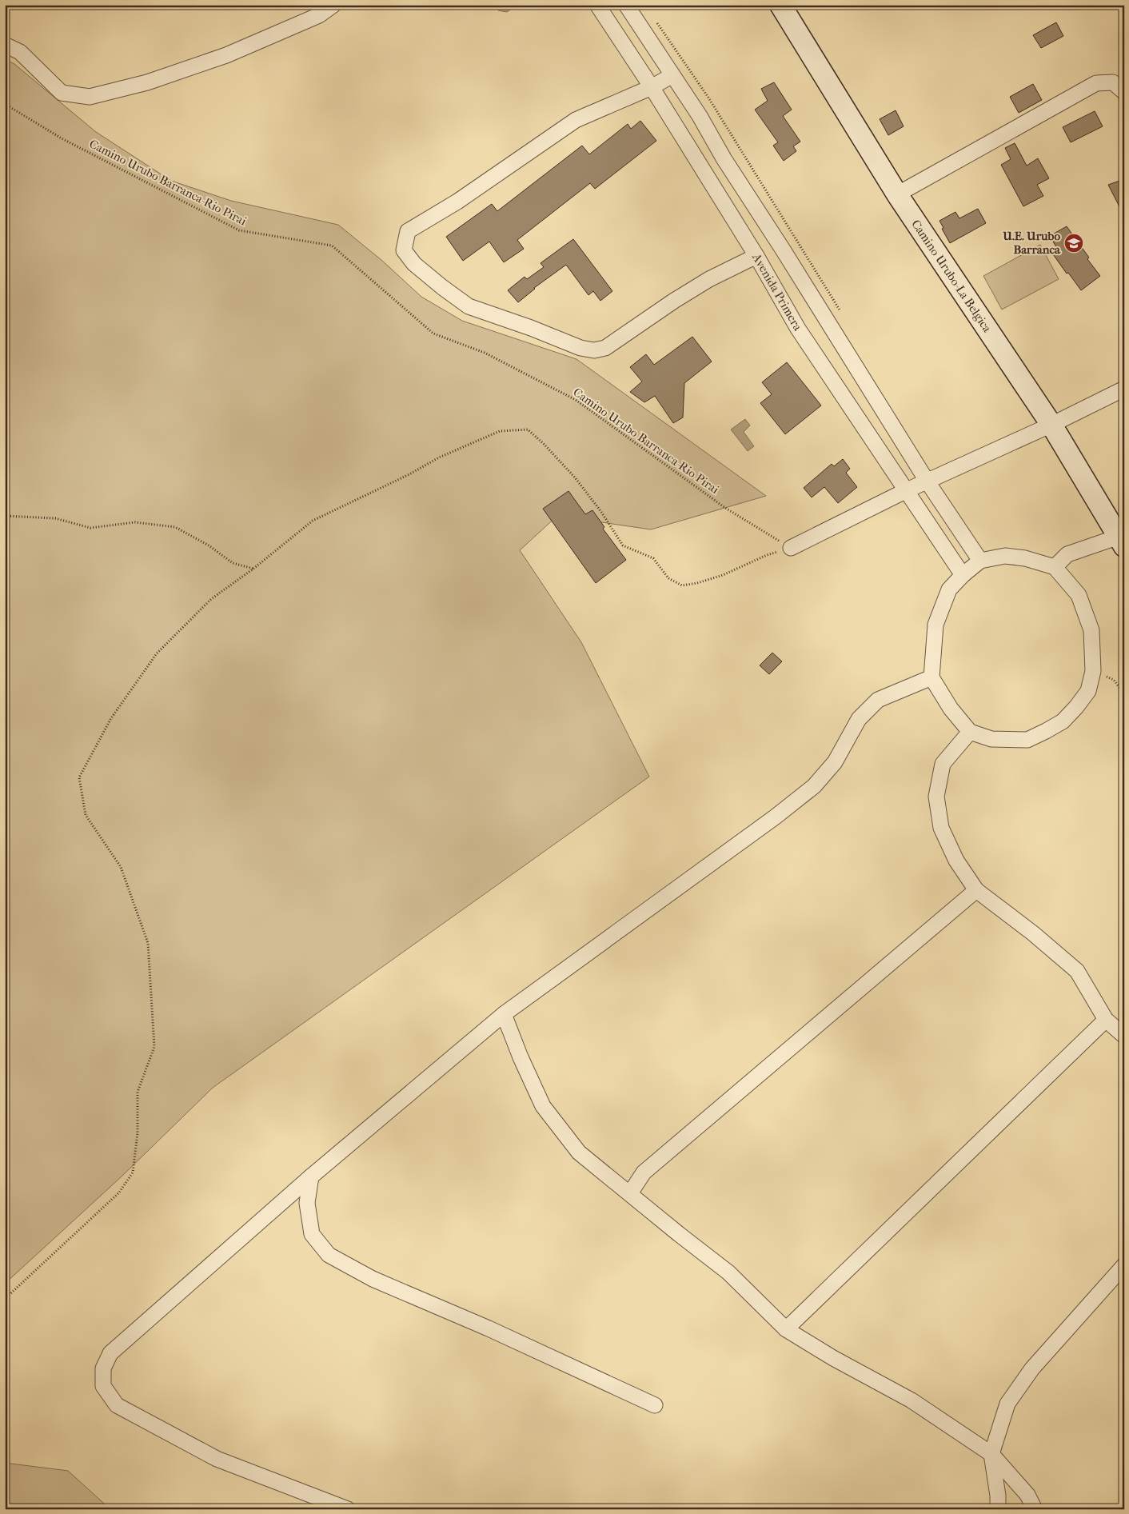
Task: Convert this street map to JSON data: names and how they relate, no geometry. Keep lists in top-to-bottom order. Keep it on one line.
{"streets":{"main road":["Camino Urubo-La Belgica"],"street":["Avenida Primera"],"path":["Camino Urubo Barranca-Rio Pirai"]},"places":{"school or university":["U.E. Urubo Barranca"]}}
